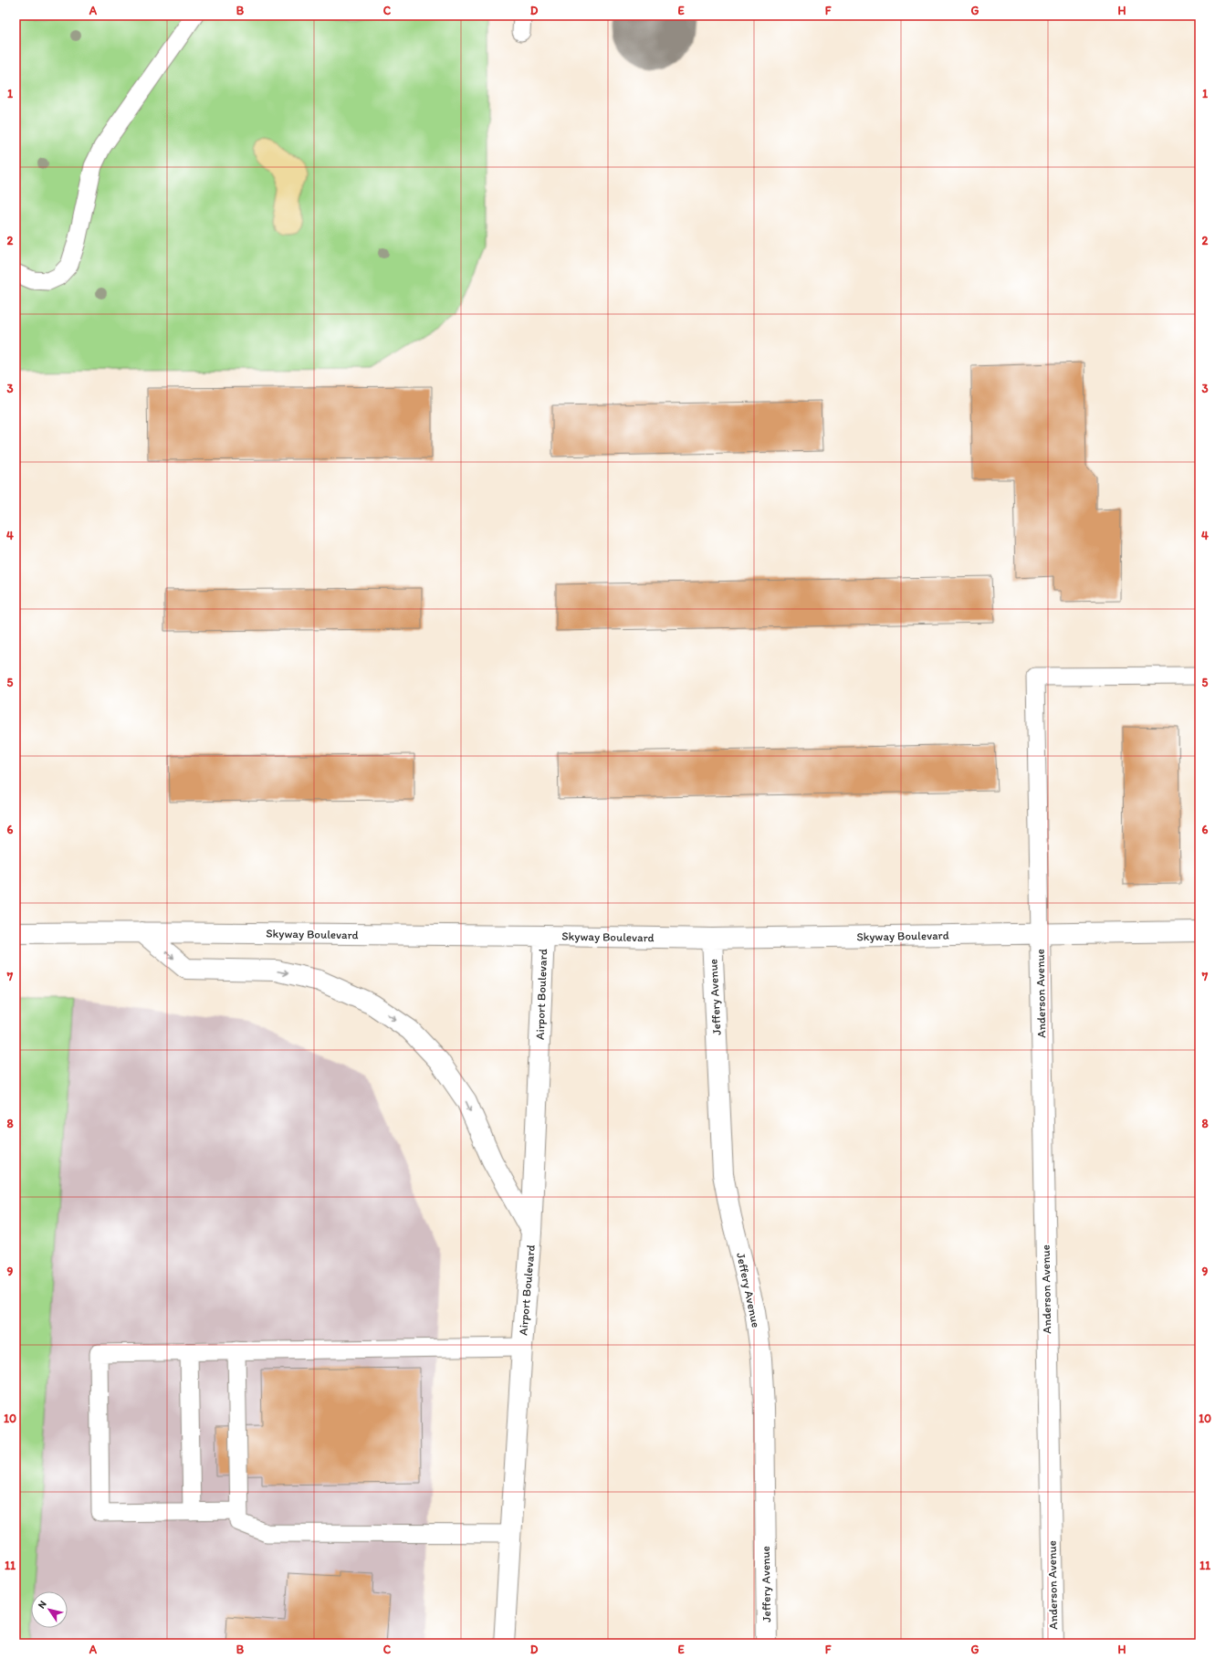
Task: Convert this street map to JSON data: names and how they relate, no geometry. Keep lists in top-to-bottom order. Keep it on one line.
{"streets":{"street":["Skyway Boulevard","Anderson Avenue","Airport Boulevard","Jeffery Avenue"]},"crossings":[["Skyway Boulevard","Anderson Avenue"],["Skyway Boulevard","Airport Boulevard"],["Skyway Boulevard","Jeffery Avenue"]],"north":"top left","grid":{"columns":["A","B","C","D","E","F","G","H"],"rows":["1","2","3","4","5","6","7","8","9","10","11"]}}
